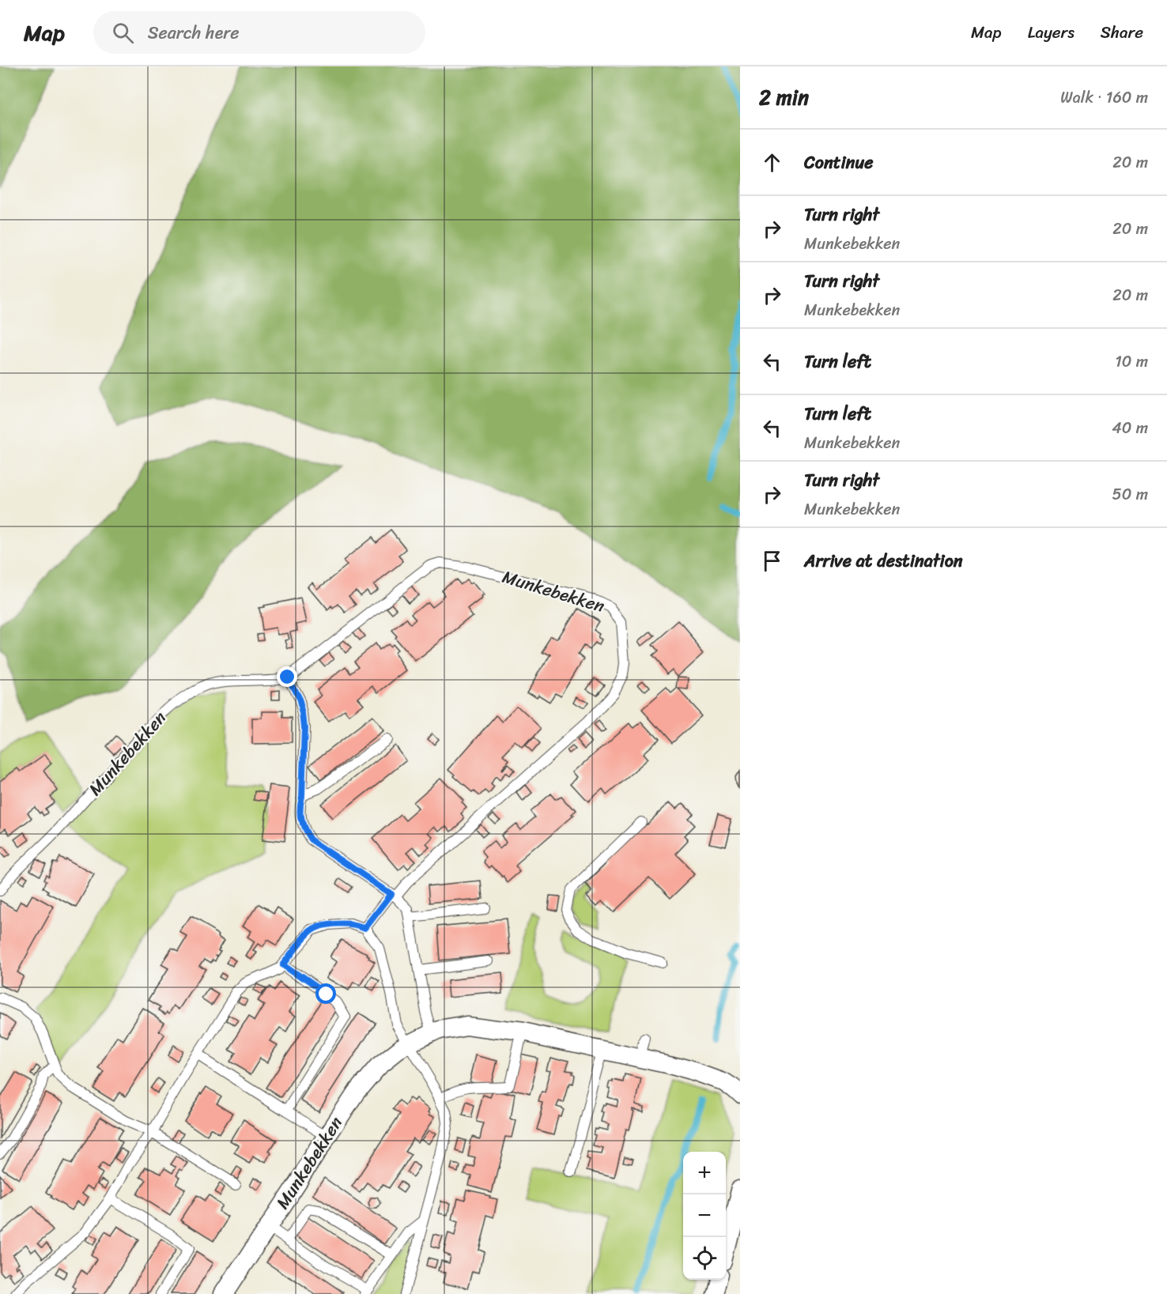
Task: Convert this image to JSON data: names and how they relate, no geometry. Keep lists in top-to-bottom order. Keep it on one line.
{"streets":{"street":["Munkebekken"]},"page":{"header":"Map","search":"Search here","nav":["Map","Layers","Share"],"heading":["2 min","Walk · 160 m"],"list":[["Continue","20 m"],["Turn right","Munkebekken","20 m"],["Turn right","Munkebekken","20 m"],["Turn left","10 m"],["Turn left","Munkebekken","40 m"],["Turn right","Munkebekken","50 m"],"Arrive at destination"],"map_buttons":["+","−"]}}
